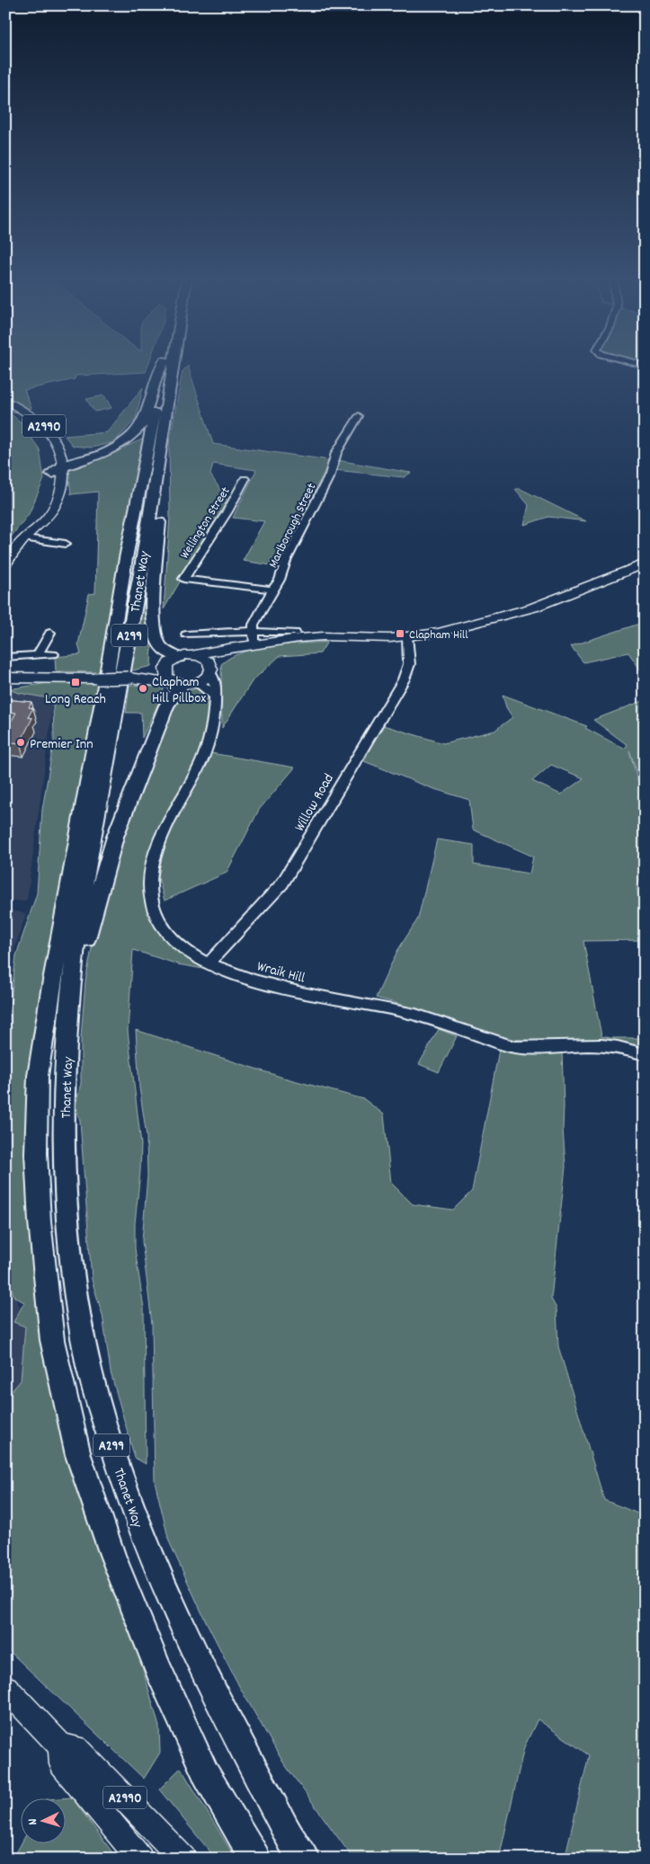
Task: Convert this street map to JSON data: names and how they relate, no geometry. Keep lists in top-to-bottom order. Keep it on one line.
{"streets":{"highway":["Thanet Way","A299"],"main road":["A2990"],"street":["Wellington Street","Marlborough Street","Willow Road","Wraik Hill"]},"crossings":[["Wellington Street","Marlborough Street"],["Willow Road","Wraik Hill"]],"places":{"transit":["Clapham Hill","Long Reach"],"other":["Clapham Hill Pillbox","Premier Inn"]},"north":"left"}
